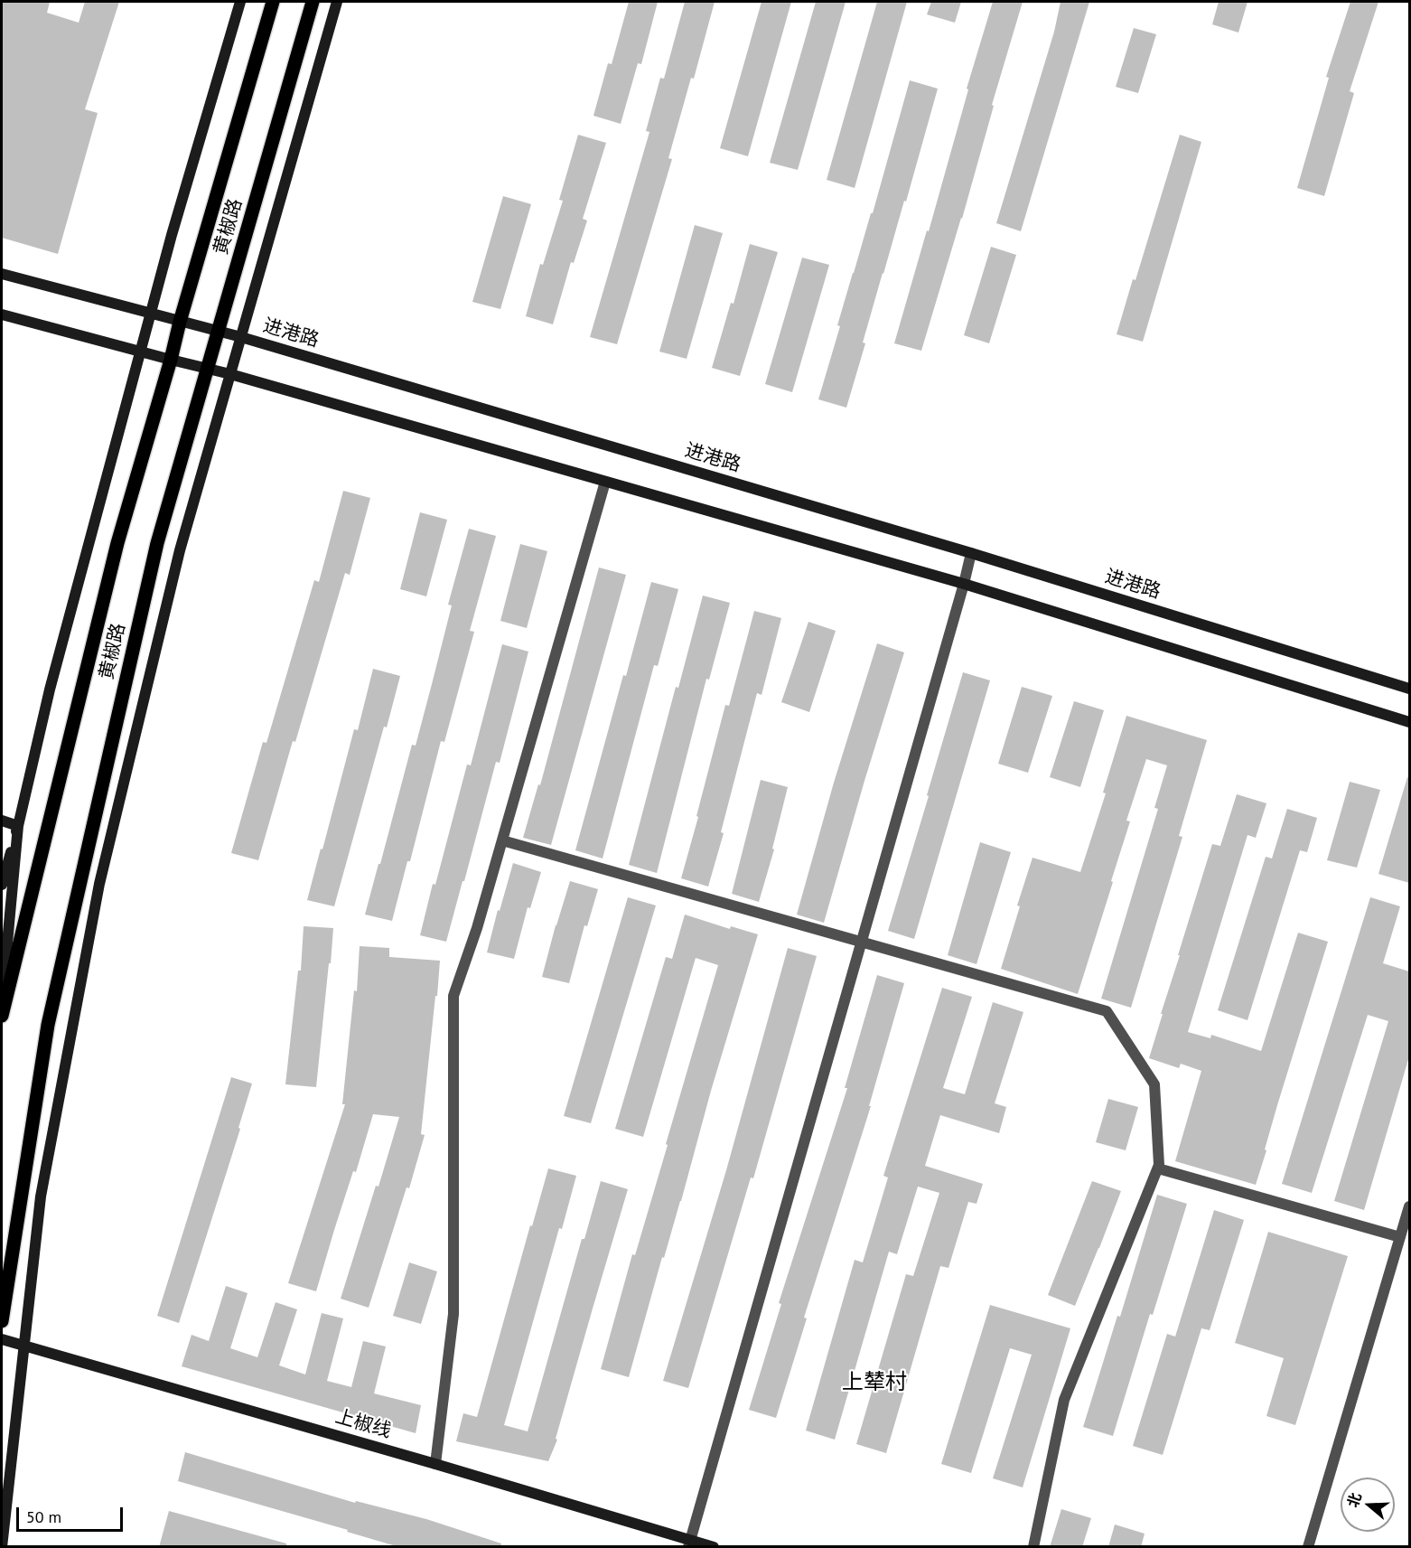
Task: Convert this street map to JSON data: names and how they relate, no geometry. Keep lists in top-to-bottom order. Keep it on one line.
{"streets":{"main road":["黄椒路","进港路","上椒线"]},"crossings":[["黄椒路","进港路"]],"districts":["上辇村"],"scale_bar":"50 m","north":"left"}
